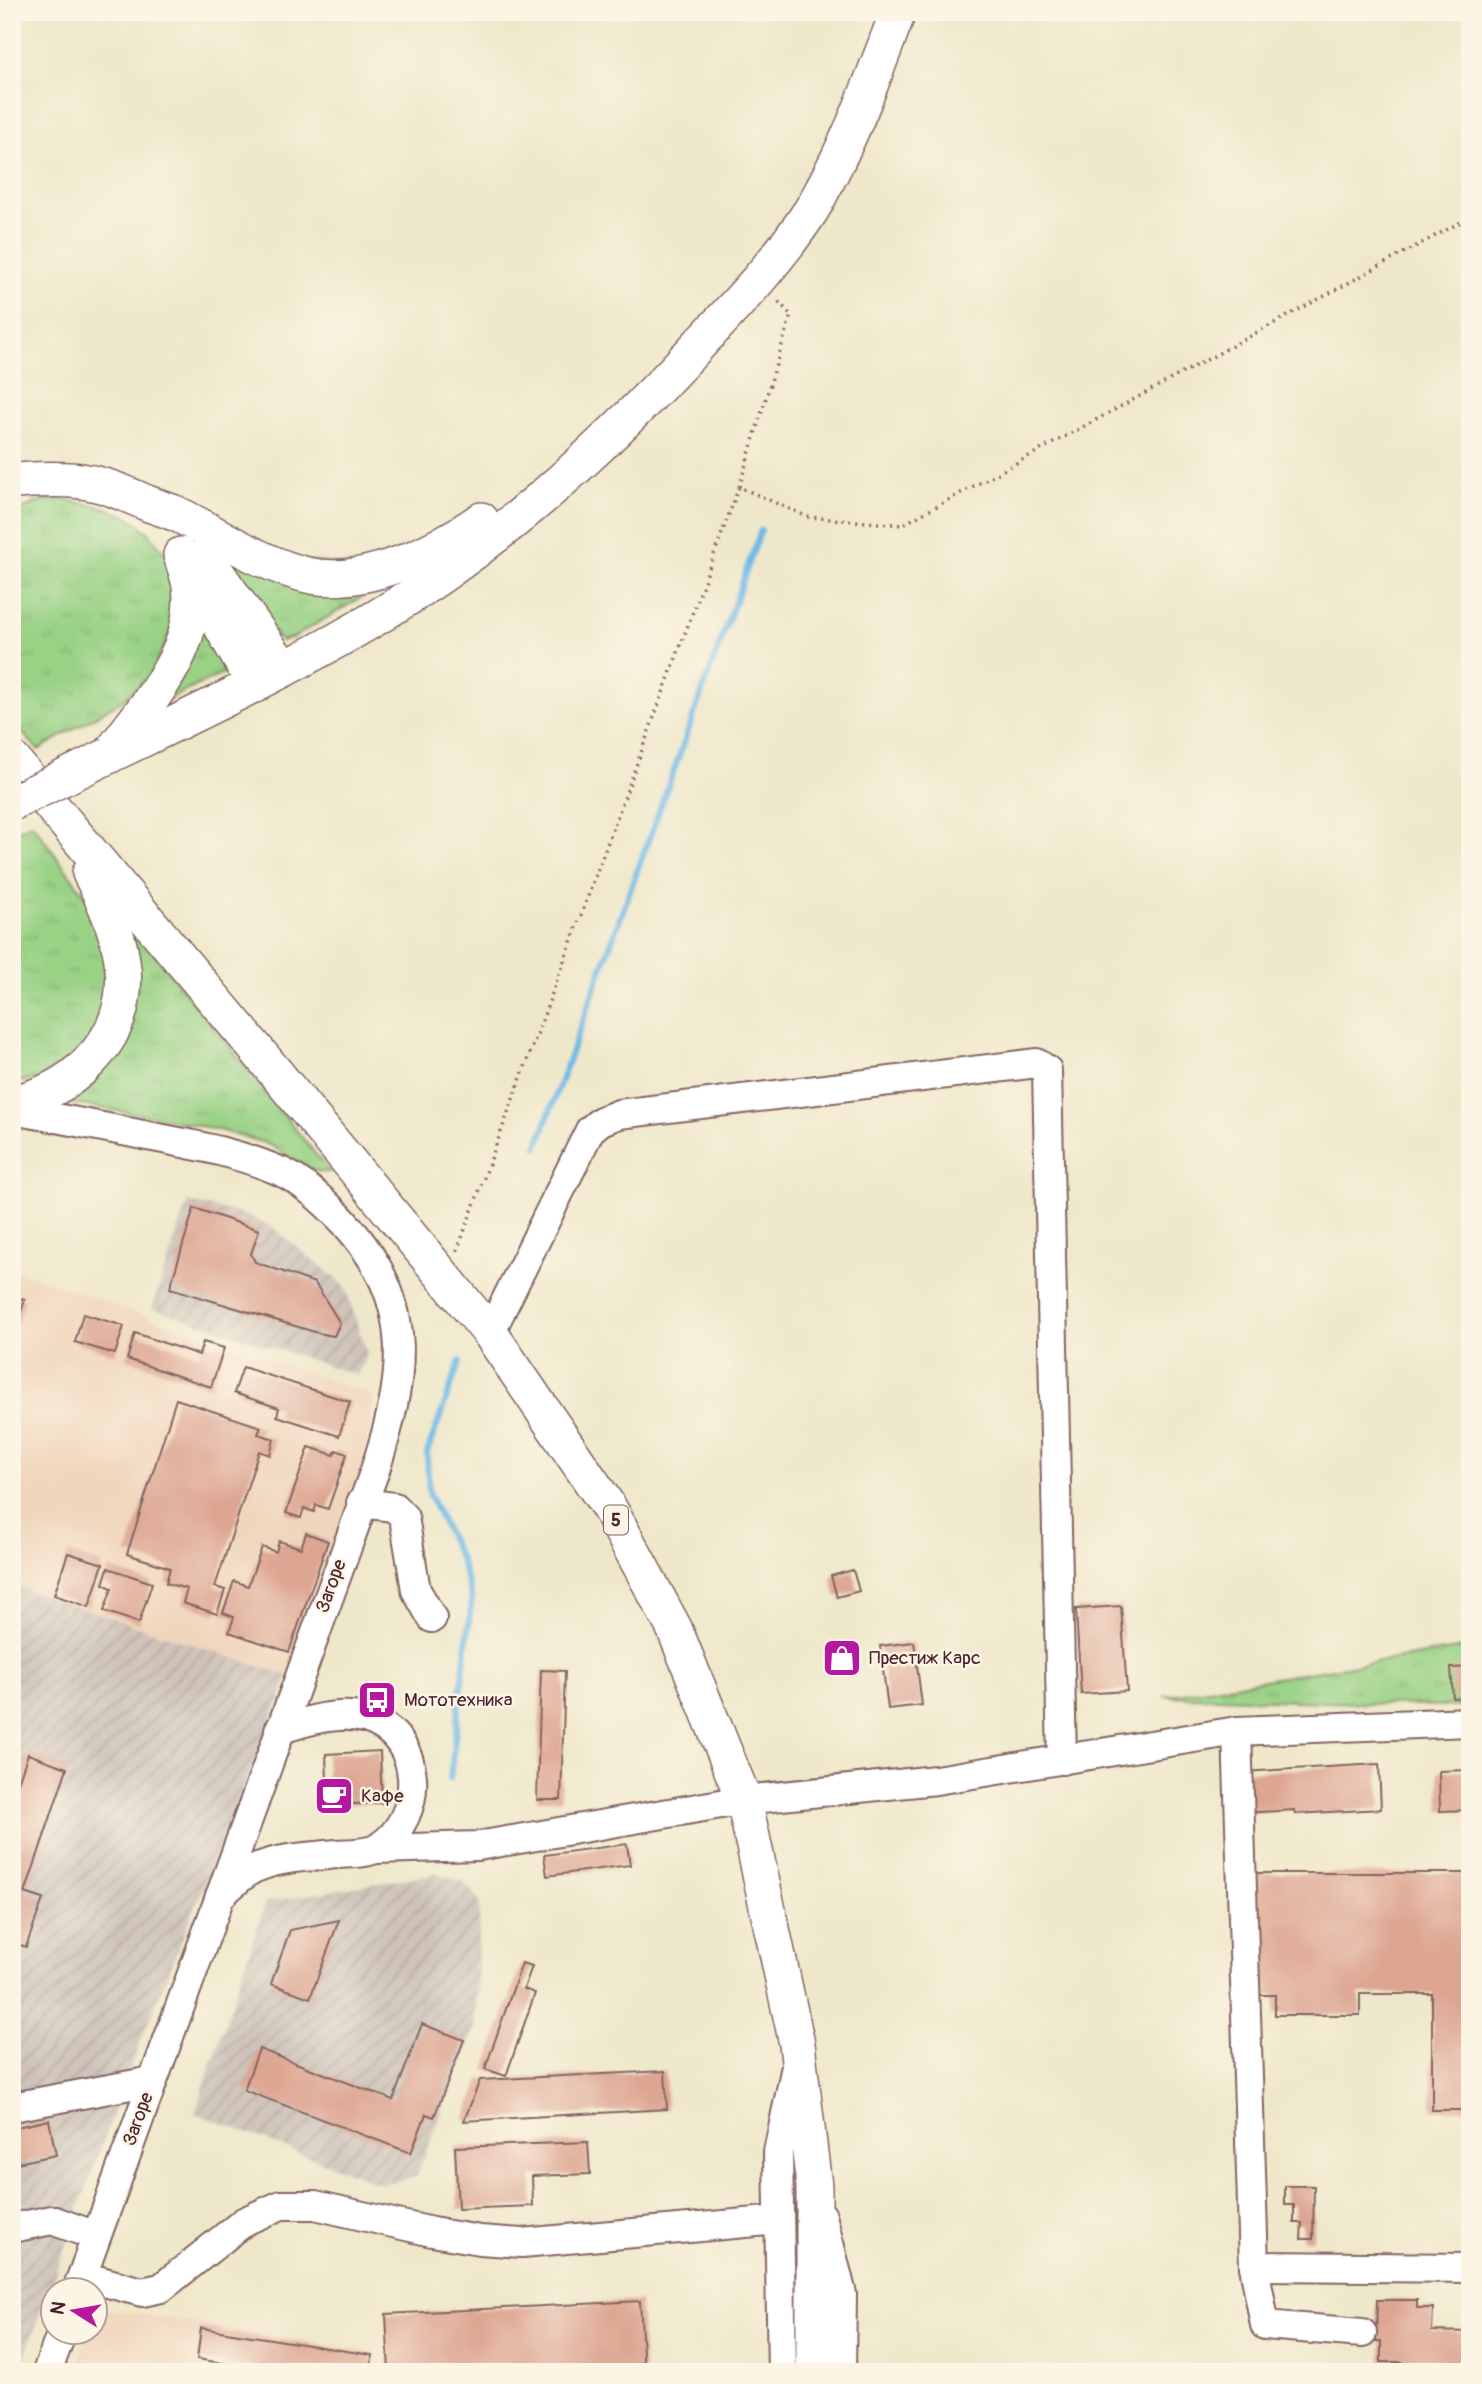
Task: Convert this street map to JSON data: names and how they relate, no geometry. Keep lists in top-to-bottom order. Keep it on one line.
{"streets":{"main road":["5"],"street":["Загоре"]},"places":{"shop":["Престиж Карс"],"bus stop":["Мототехника"],"cafe":["Кафе"]},"north":"left"}
